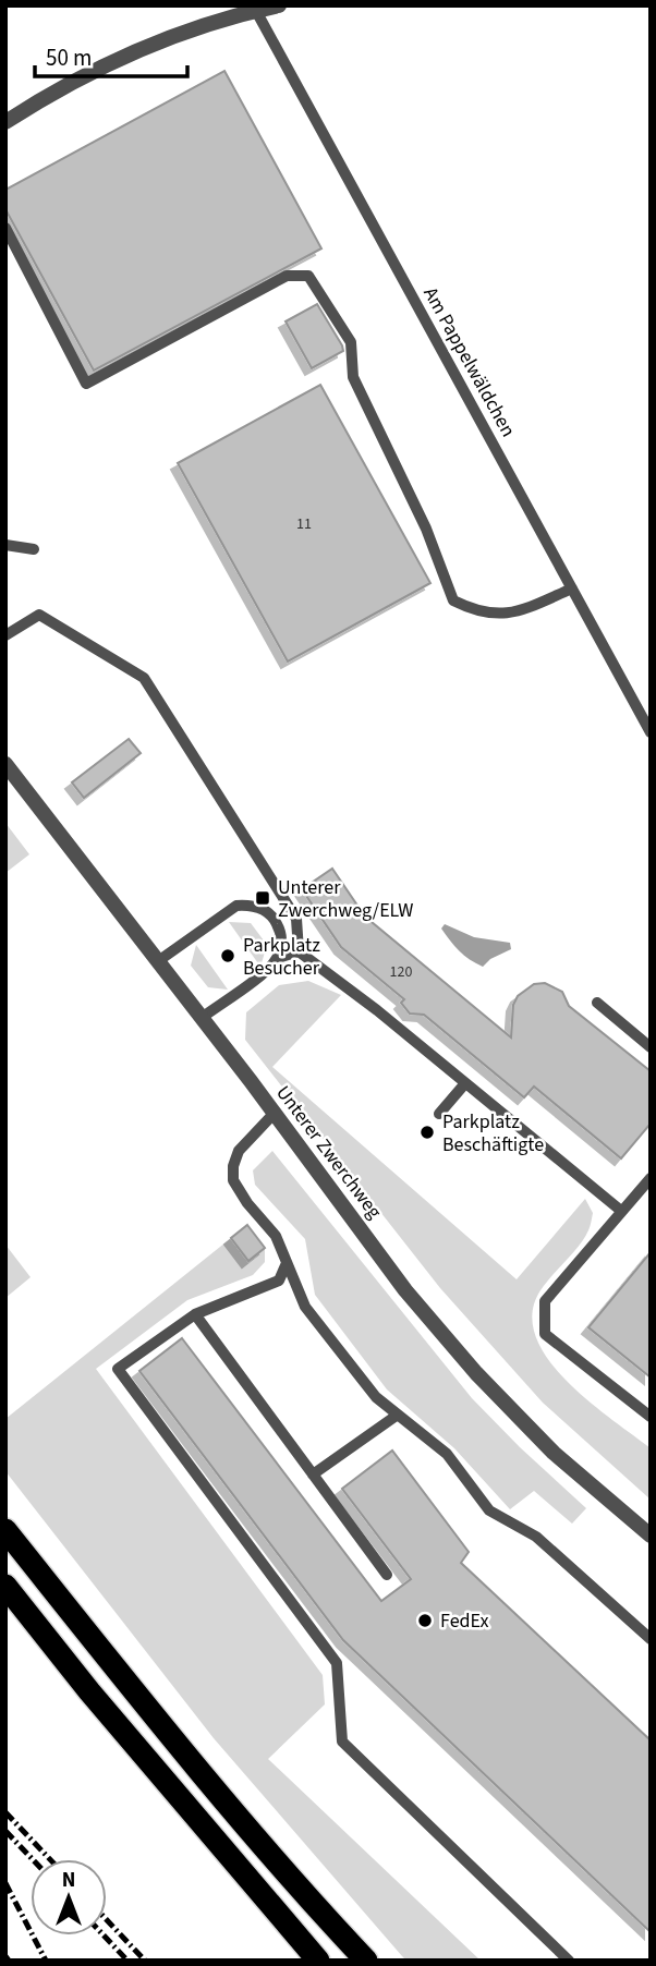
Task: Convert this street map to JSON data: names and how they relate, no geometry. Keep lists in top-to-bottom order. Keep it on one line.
{"streets":{"street":["Unterer Zwerchweg"],"lane":["Am Pappelwäldchen"]},"places":{"transit":["Unterer Zwerchweg/ELW"],"other":["Parkplatz Besucher","Parkplatz Beschäftigte","FedEx"]},"house_numbers":["11","120"],"scale_bar":"50 m","north":"top"}
